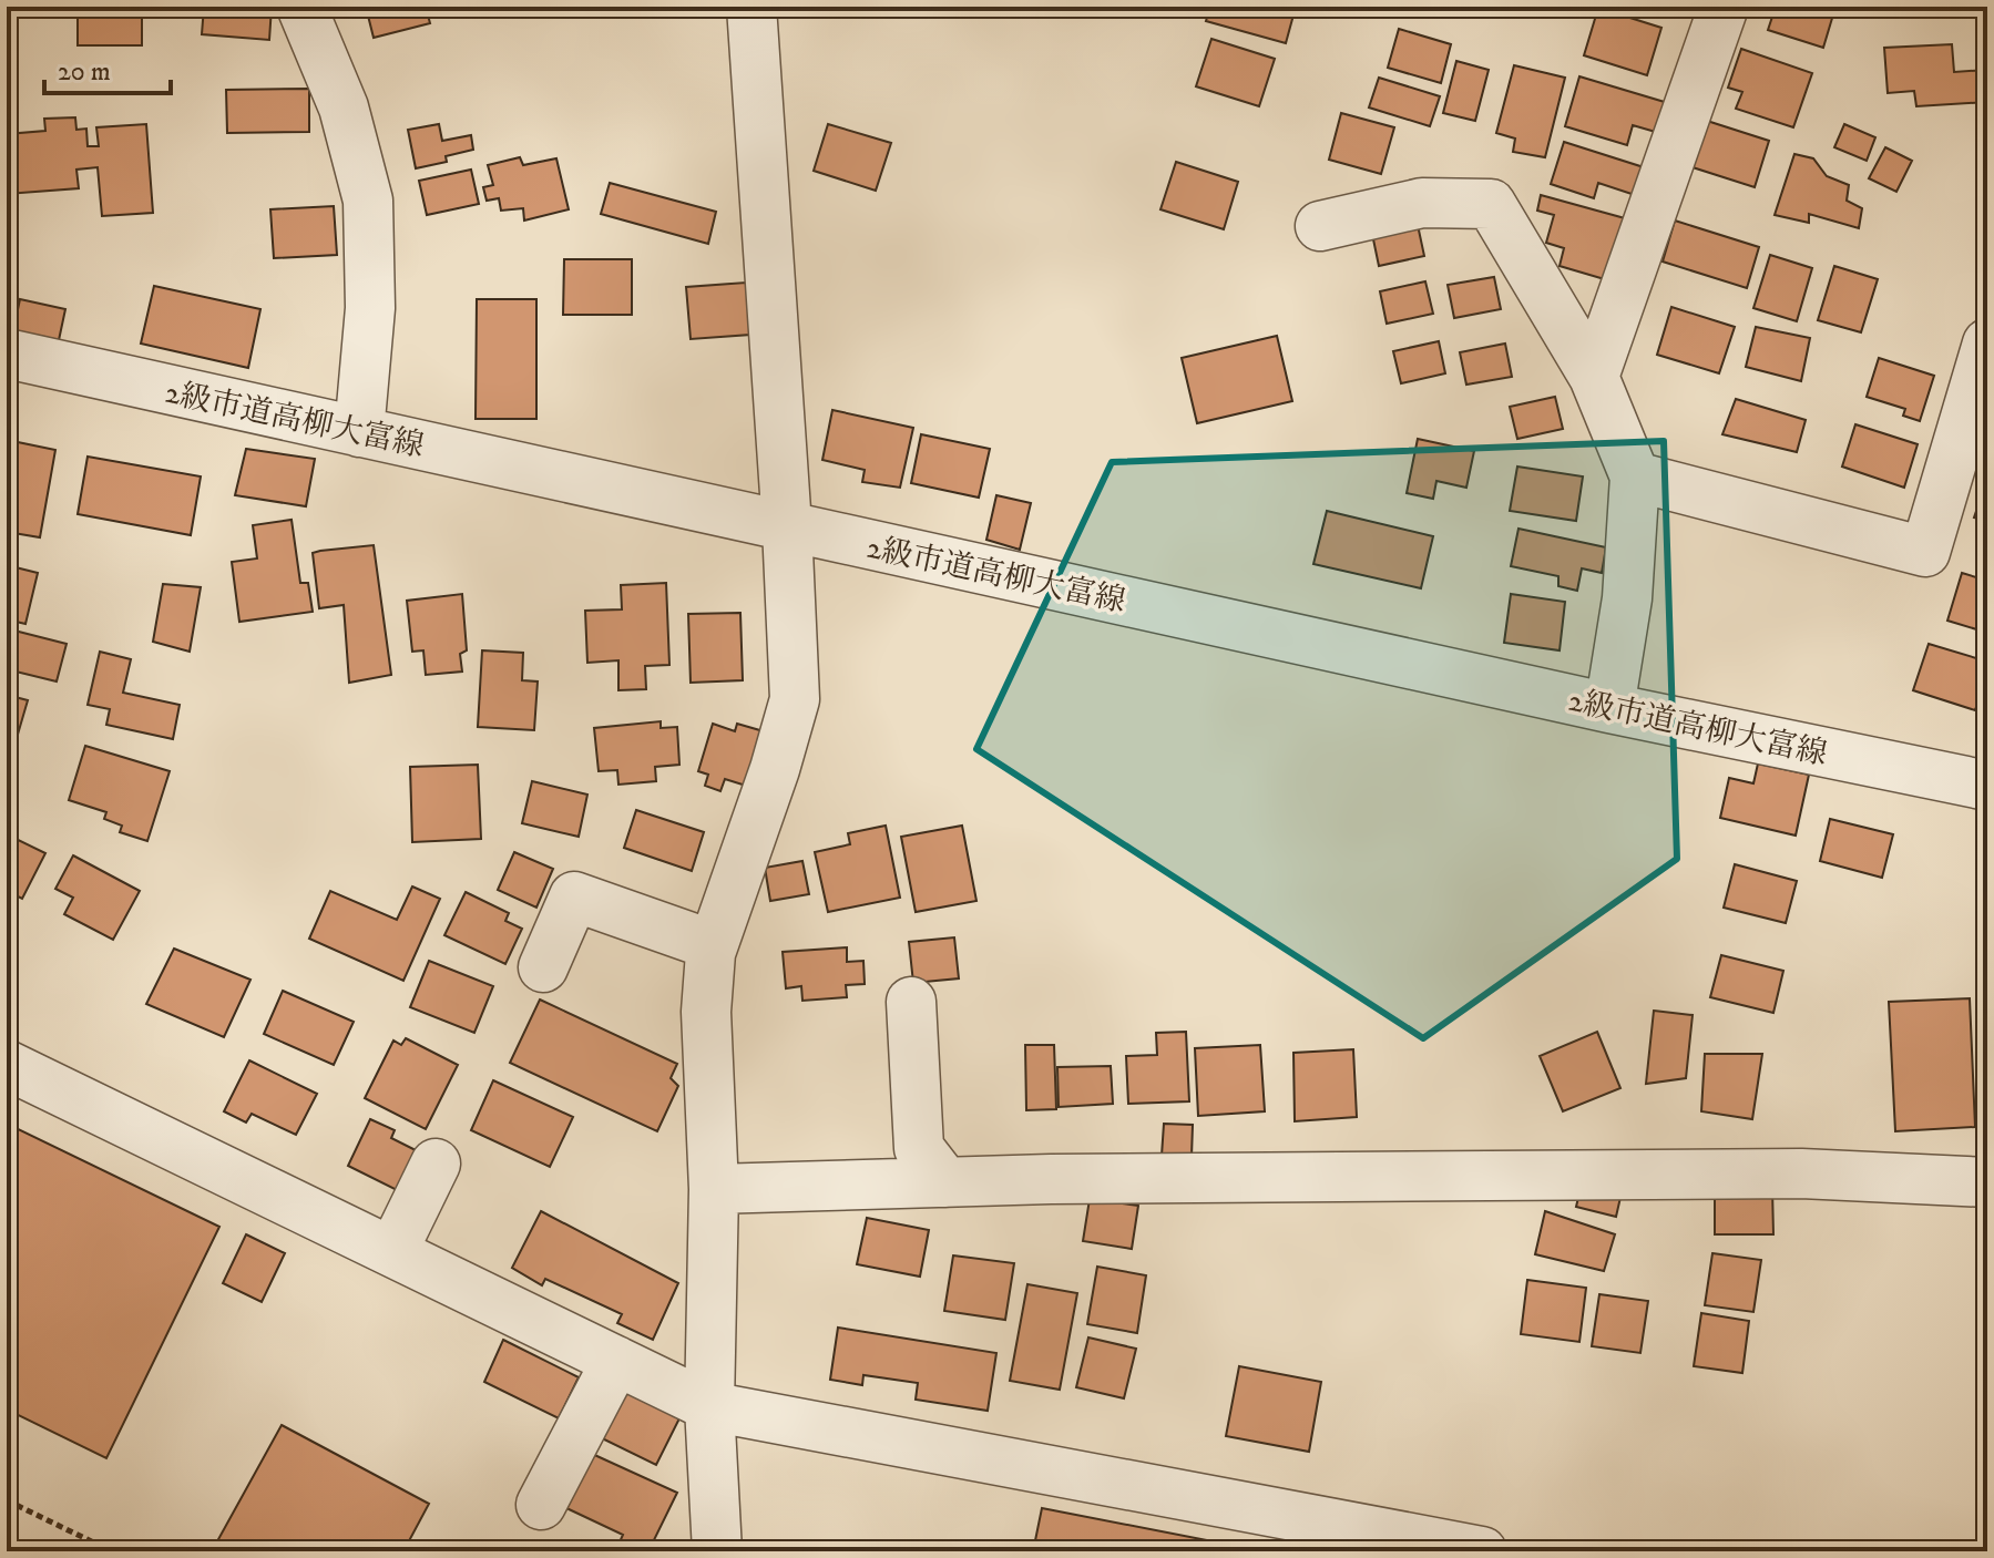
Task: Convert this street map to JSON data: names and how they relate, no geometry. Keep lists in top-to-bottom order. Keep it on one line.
{"streets":{"street":["2級市道高柳大富線"]},"scale_bar":"20 m"}
